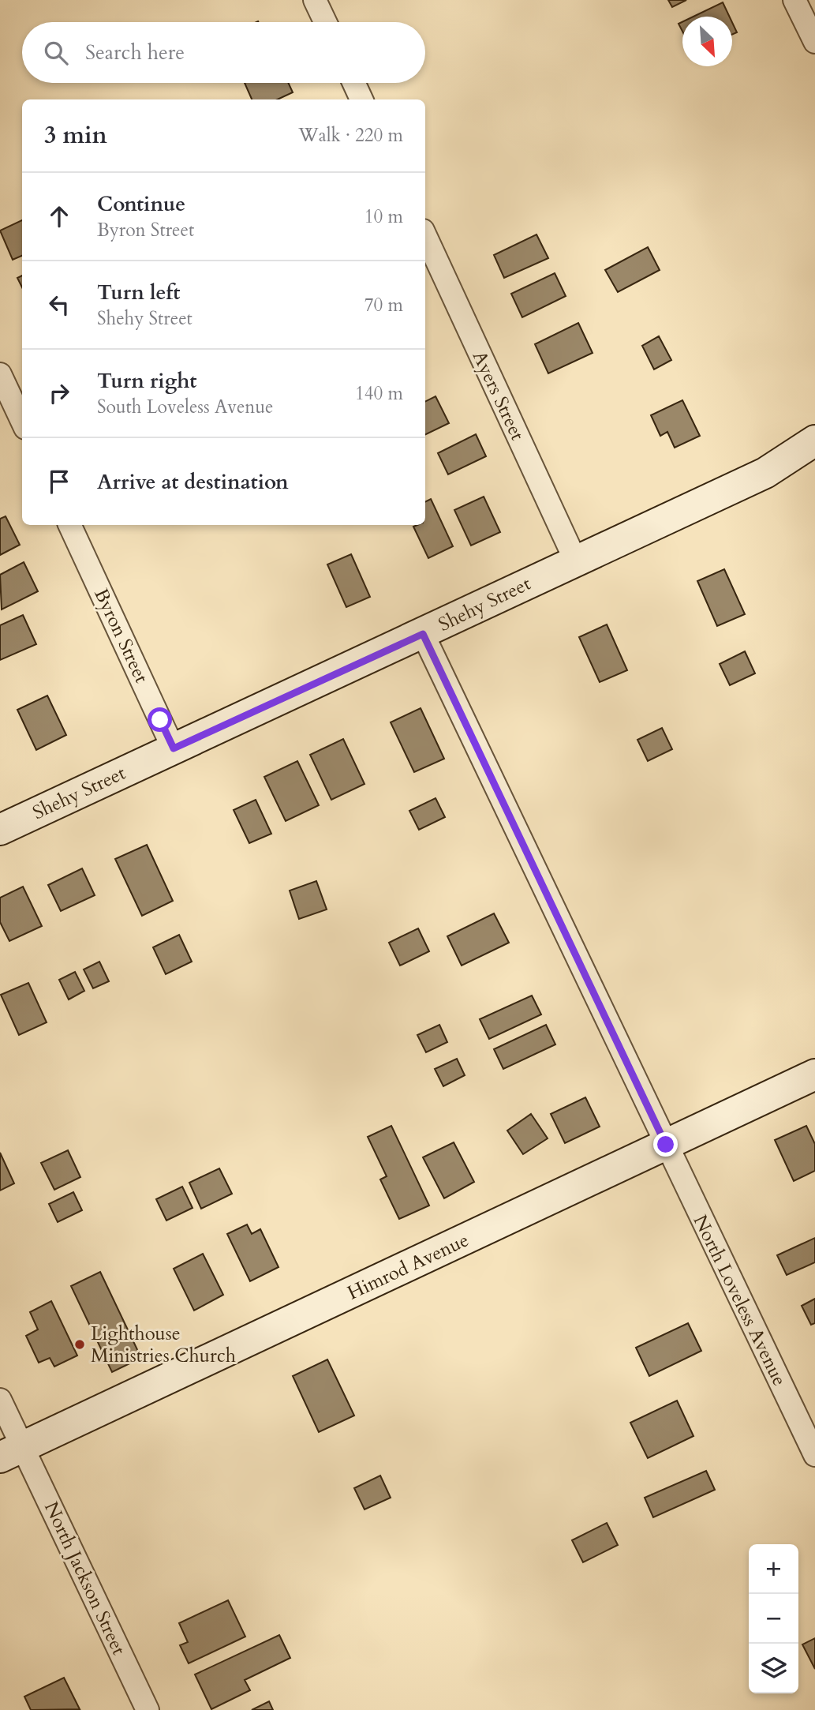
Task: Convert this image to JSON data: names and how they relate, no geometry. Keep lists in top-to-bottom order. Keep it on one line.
{"streets":{"street":["Ayers Street","Shehy Street","Byron Street","Himrod Avenue","North Loveless Avenue","North Jackson Street"]},"crossings":[["Ayers Street","Shehy Street"],["Shehy Street","Byron Street"],["Shehy Street","North Loveless Avenue"],["Himrod Avenue","North Loveless Avenue"],["Himrod Avenue","North Jackson Street"]],"places":["Lighthouse Ministries Church"],"north":"bottom right","page":{"search":"Search here","heading":["3 min","Walk · 220 m"],"list":[["Continue","Byron Street","10 m"],["Turn left","Shehy Street","70 m"],["Turn right","South Loveless Avenue","140 m"],"Arrive at destination"],"map_buttons":["+","−"]}}
